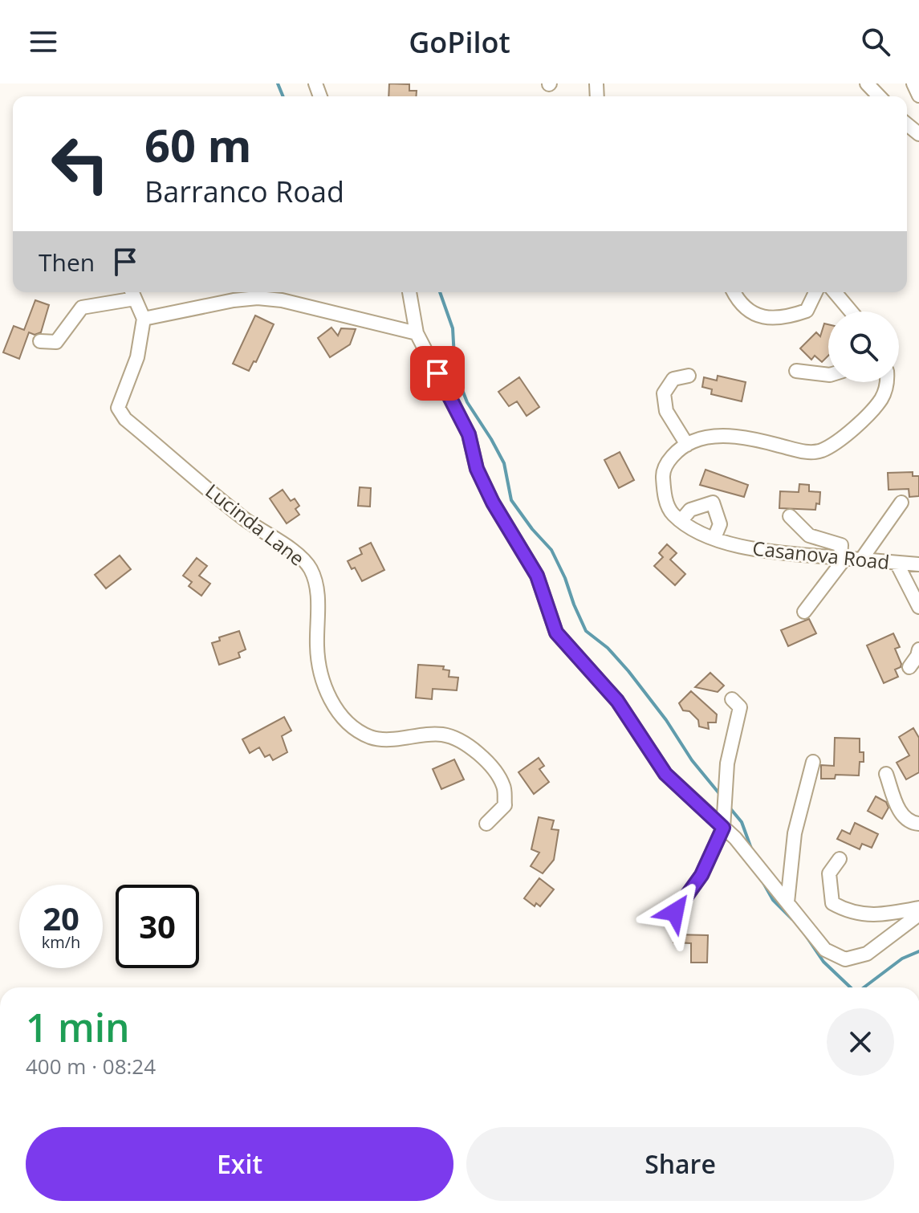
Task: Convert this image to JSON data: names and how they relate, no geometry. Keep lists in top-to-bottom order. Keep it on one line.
{"streets":{"street":["Lucinda Lane","Casanova Road"]},"page":{"header":"GoPilot","turn":["60 m","Barranco Road"],"then":"Then","speed":"20 km/h","limit":"30","heading":["1 min","400 m · 08:24"],"buttons":["Exit","Share"]}}
